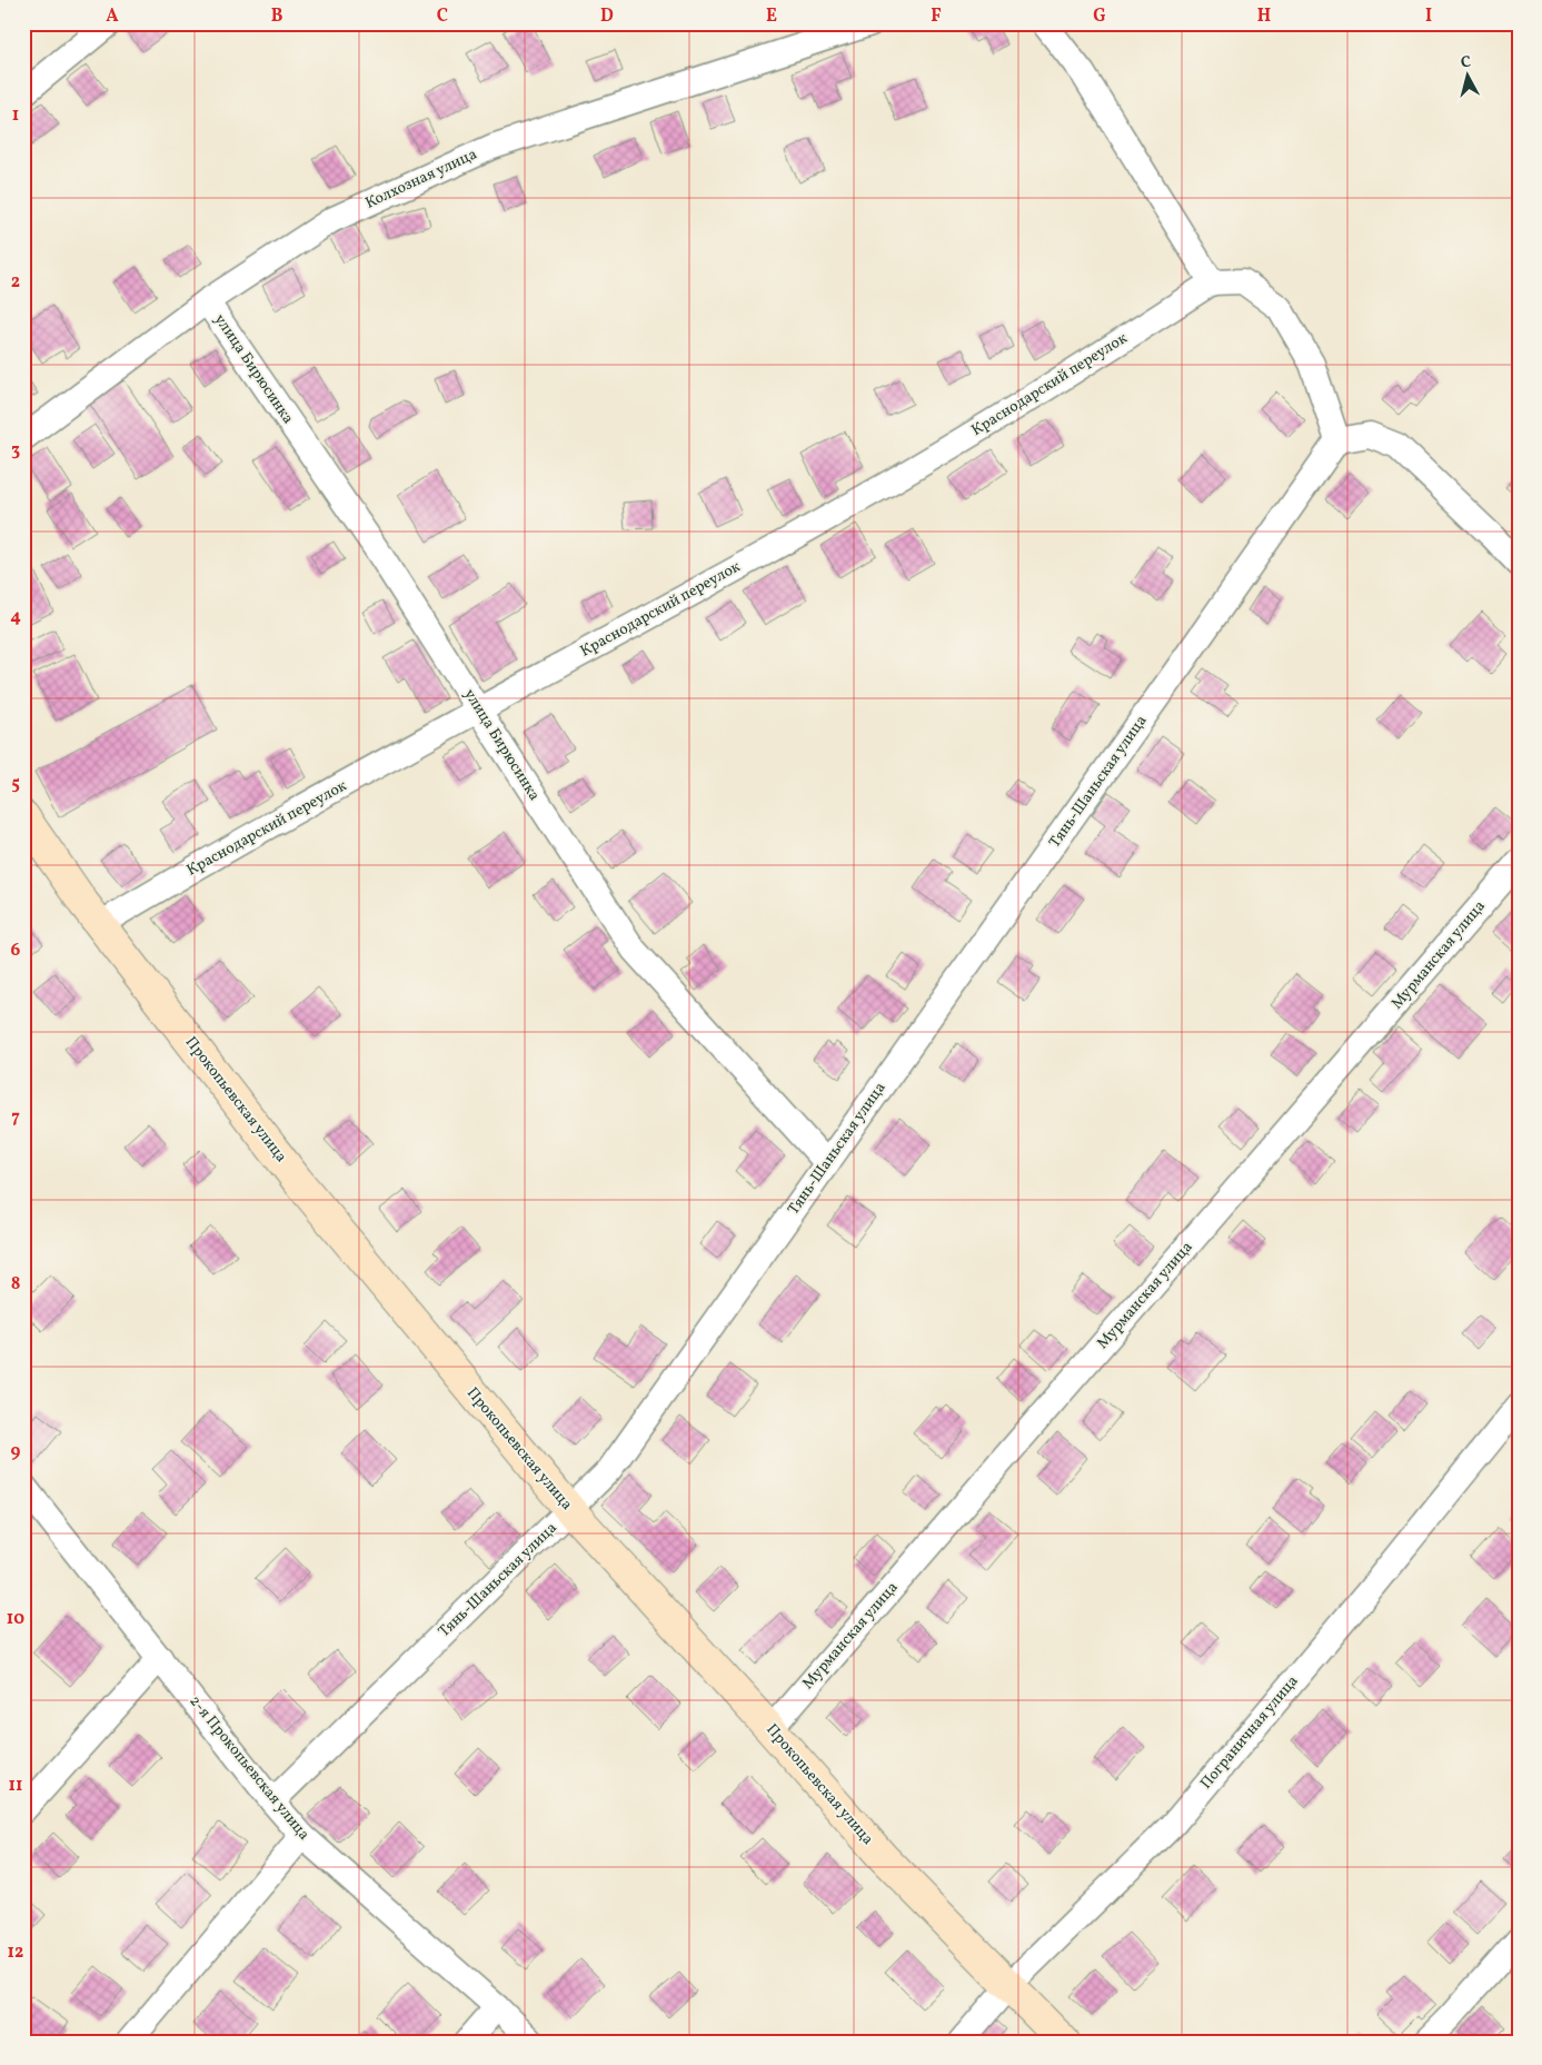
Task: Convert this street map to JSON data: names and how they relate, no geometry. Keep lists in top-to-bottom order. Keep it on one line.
{"streets":{"main road":["Прокопьевская улица"],"street":["Колхозная улица","улица Бирюсинка","Краснодарский переулок","Тянь-Шаньская улица","Мурманская улица","Пограничная улица","2-я Прокопьевская улица"]},"crossings":[["Колхозная улица","улица Бирюсинка"],["улица Бирюсинка","Краснодарский переулок"],["улица Бирюсинка","Тянь-Шаньская улица"],["Краснодарский переулок","Прокопьевская улица"],["Тянь-Шаньская улица","Прокопьевская улица"],["Тянь-Шаньская улица","2-я Прокопьевская улица"],["Мурманская улица","Прокопьевская улица"],["Прокопьевская улица","Пограничная улица"]],"north":"top","grid":{"columns":["A","B","C","D","E","F","G","H","I"],"rows":["1","2","3","4","5","6","7","8","9","10","11","12"]}}
